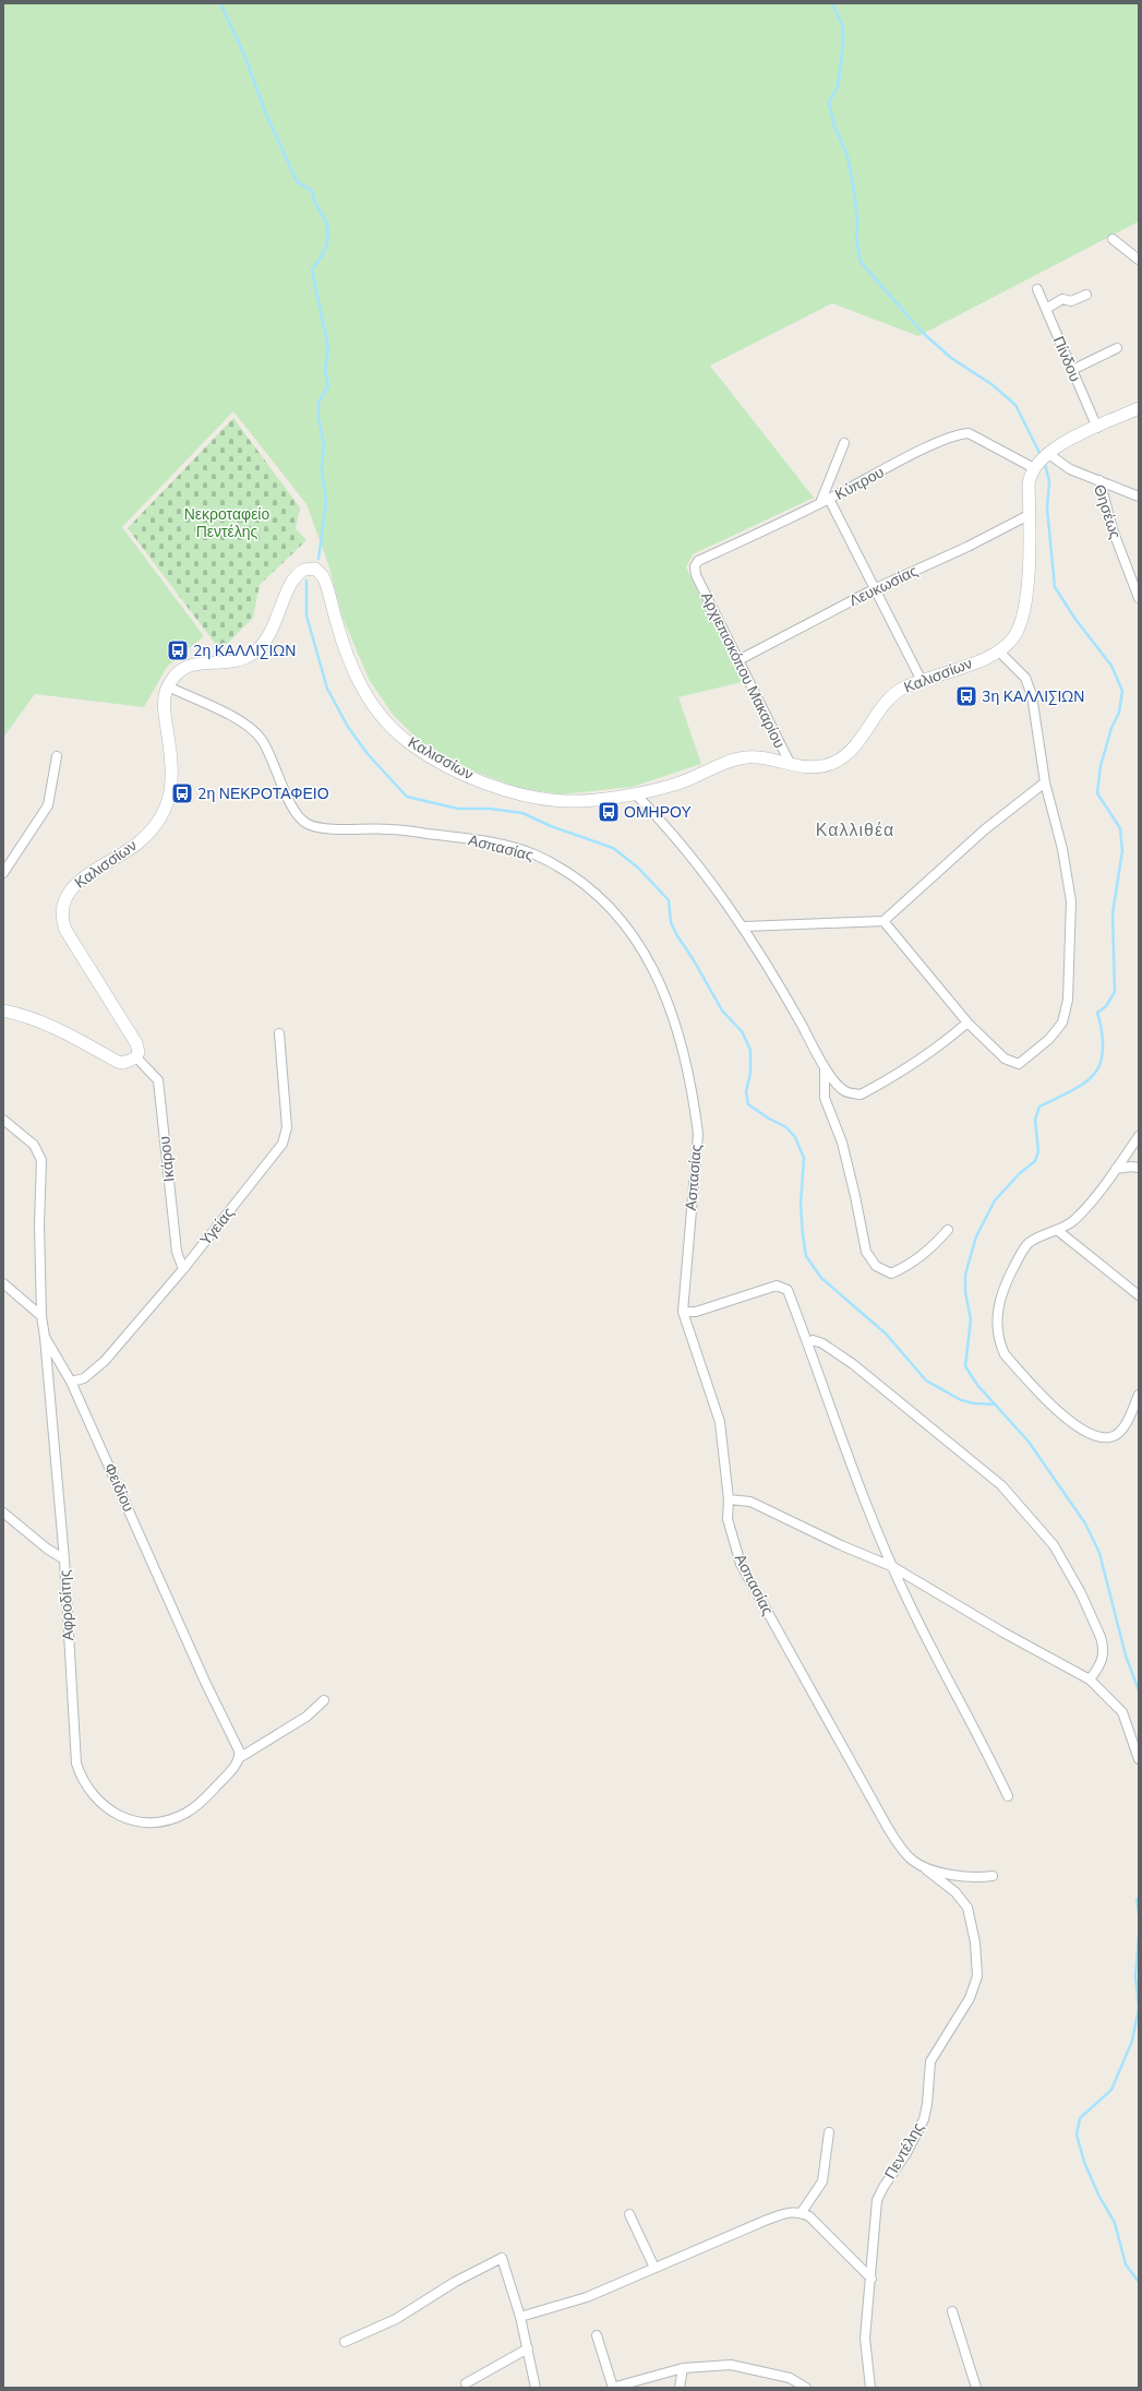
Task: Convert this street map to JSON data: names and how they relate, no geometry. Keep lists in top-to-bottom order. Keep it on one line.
{"streets":{"main road":["Καλισσίων"],"street":["Πίνδου","Κύπρου","Θησέως","Λευκωσίας","Αρχιεπισκόπου Μακαρίου","Ασπασίας","Ικάρου","Υγείας","Φειδίου","Αφροδίτης","Πεντέλης"]},"crossings":[["Πίνδου","Καλισσίων"],["Κύπρου","Αρχιεπισκόπου Μακαρίου"],["Κύπρου","Καλισσίων"],["Θησέως","Καλισσίων"],["Λευκωσίας","Αρχιεπισκόπου Μακαρίου"],["Λευκωσίας","Καλισσίων"],["Αρχιεπισκόπου Μακαρίου","Καλισσίων"],["Καλισσίων","Ασπασίας"],["Καλισσίων","Ικάρου"],["Ασπασίας","Πεντέλης"],["Ικάρου","Υγείας"],["Υγείας","Φειδίου"],["Φειδίου","Αφροδίτης"]],"districts":["Καλλιθέα"],"parks":["Νεκροταφείο Πεντέλης"],"places":{"bus stop":["2η ΚΑΛΛΙΣΙΩΝ","3η ΚΑΛΛΙΣΙΩΝ","2η ΝΕΚΡΟΤΑΦΕΙΟ","ΟΜΗΡΟΥ"]}}
